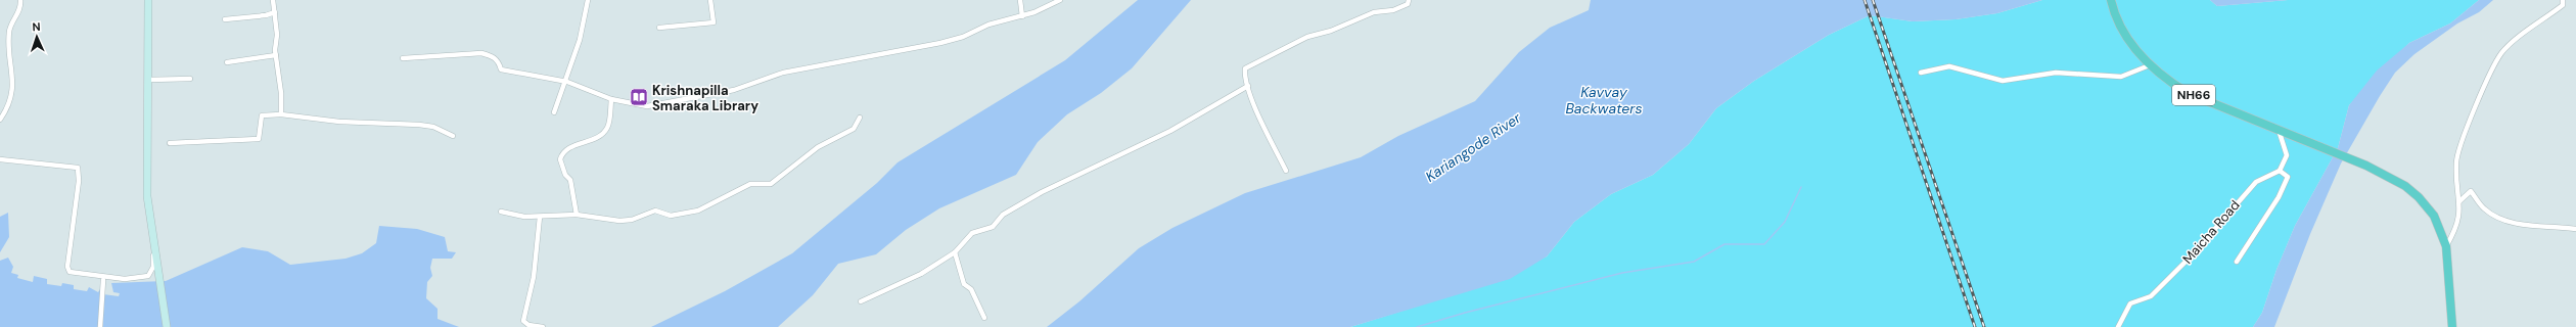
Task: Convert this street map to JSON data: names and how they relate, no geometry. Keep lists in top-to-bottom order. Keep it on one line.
{"streets":{"highway":["NH66"],"street":["Maicha Road"]},"water":["Kavvay Backwaters","Kariangode River"],"places":{"library":["Krishnapilla Smaraka Library"]},"north":"top"}
